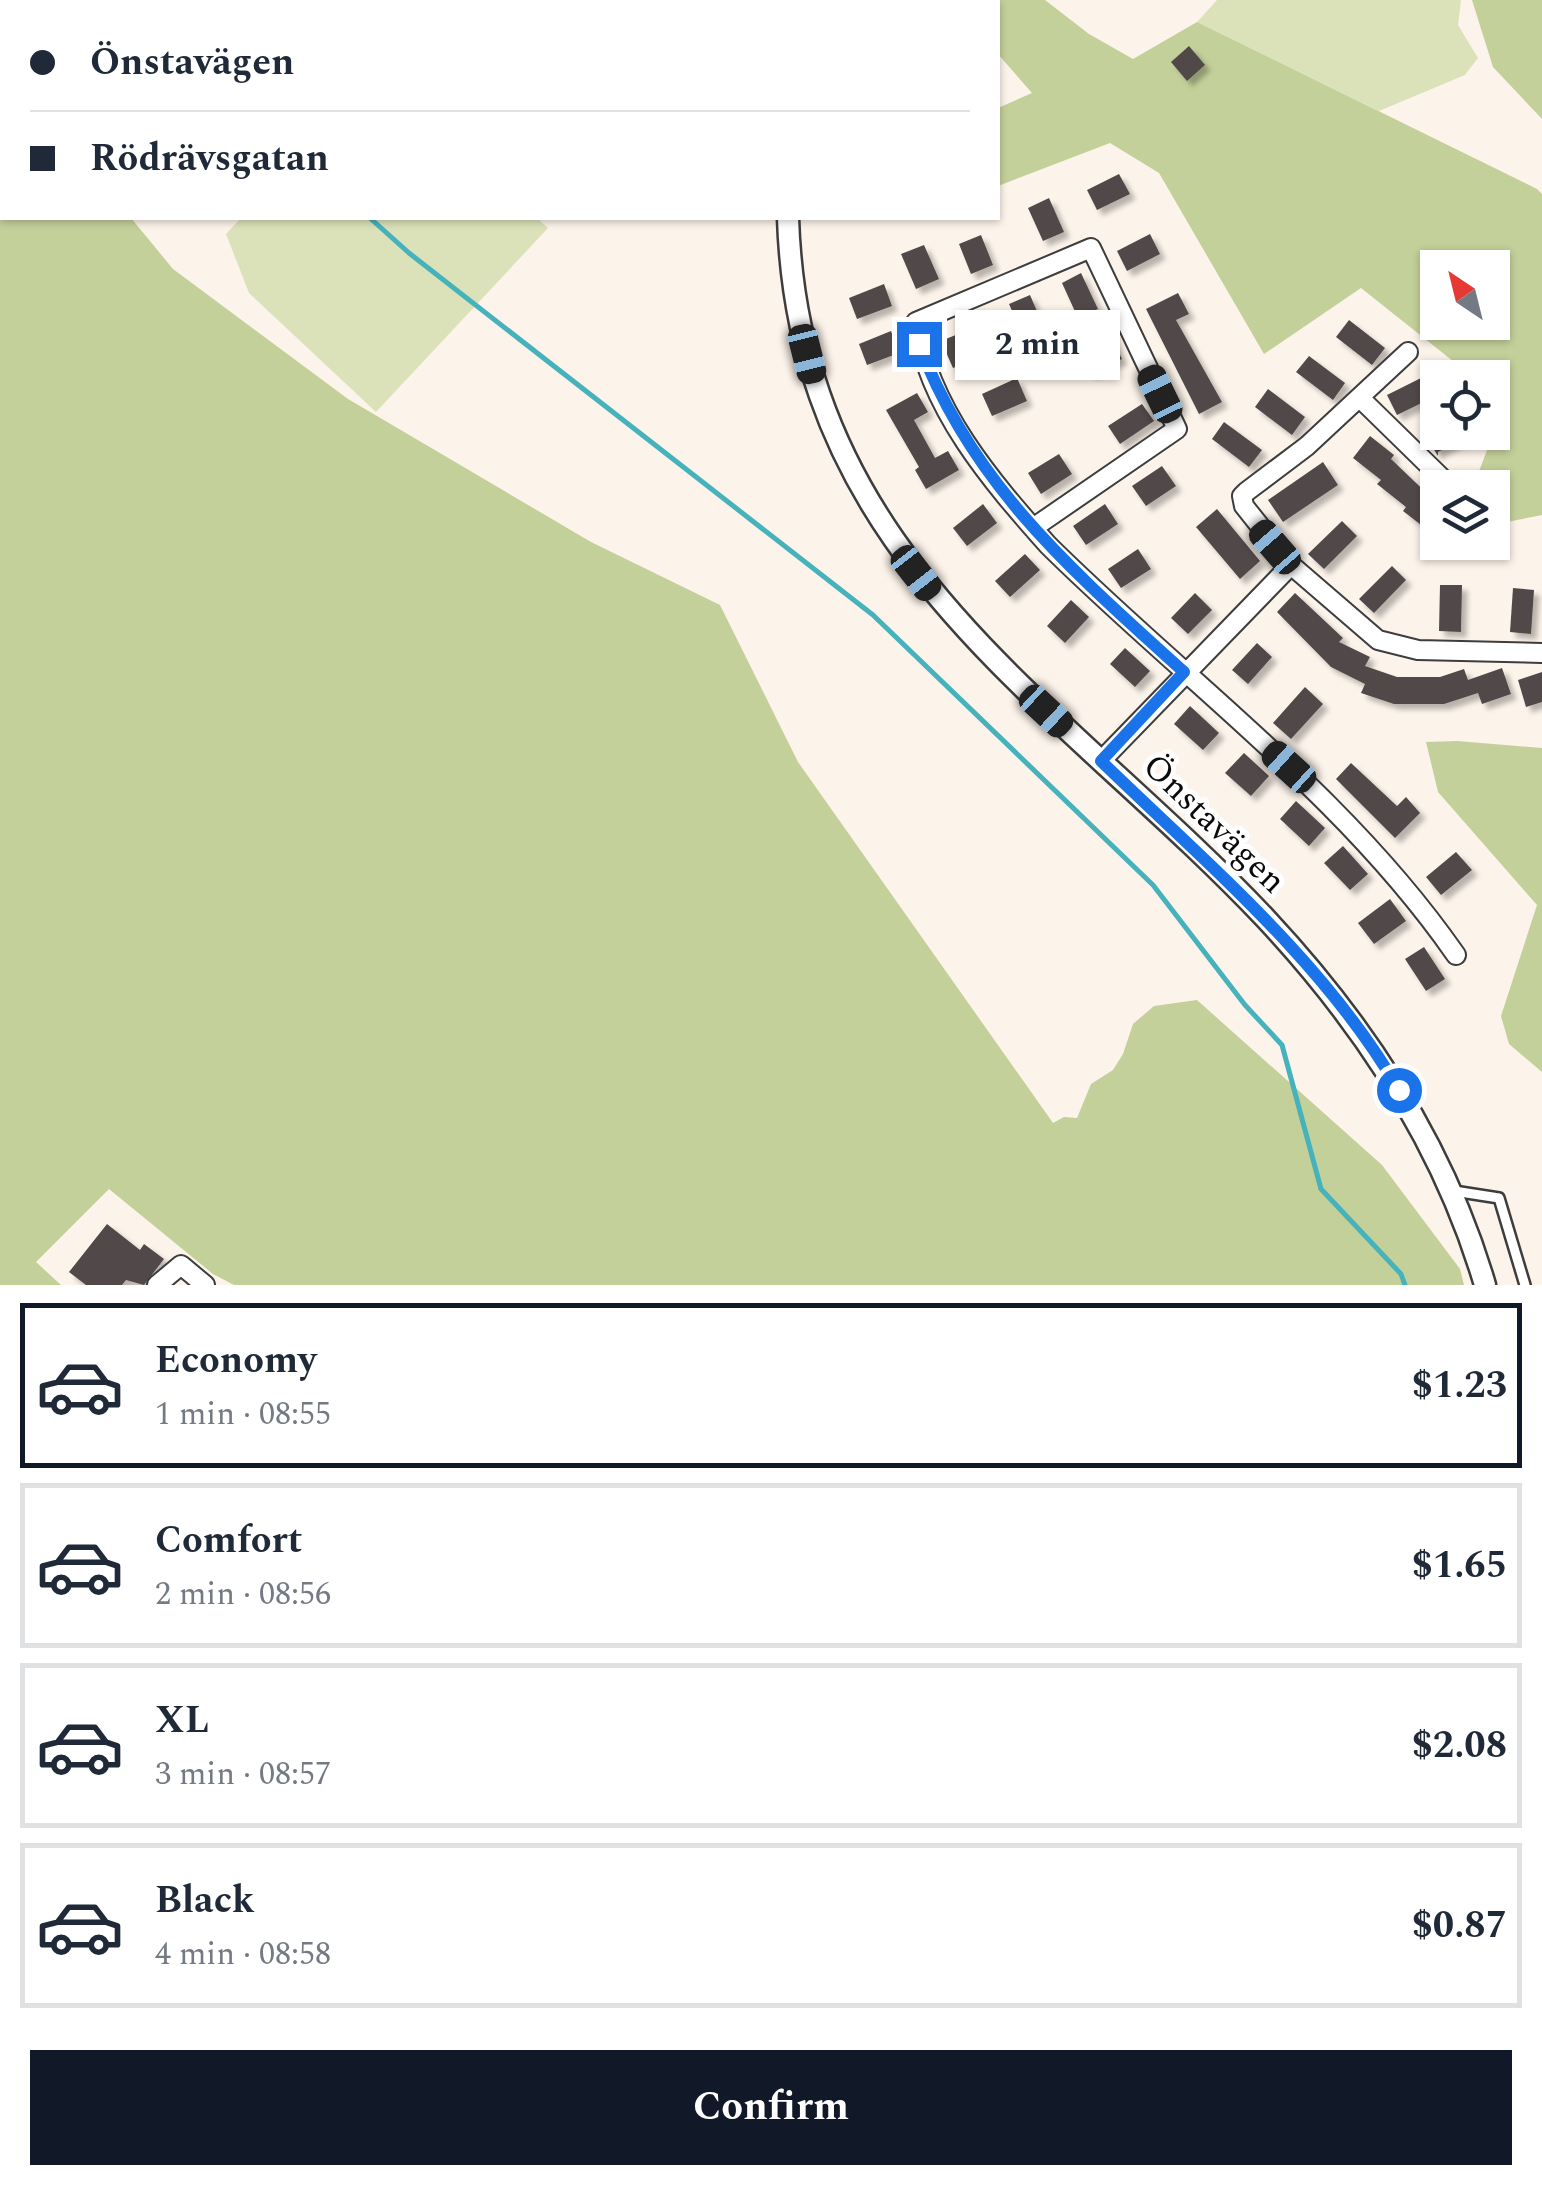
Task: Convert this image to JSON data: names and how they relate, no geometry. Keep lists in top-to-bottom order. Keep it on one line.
{"streets":{"street":["Önstavägen"]},"north":"top left","page":{"banner":["Önstavägen","Rödrävsgatan"],"bubble":"2 min","list":[{"name":"Economy","note":"1 min · 08:55","value":"$1.23"},{"name":"Comfort","note":"2 min · 08:56","value":"$1.65"},{"name":"XL","note":"3 min · 08:57","value":"$2.08"},{"name":"Black","note":"4 min · 08:58","value":"$0.87"}],"buttons":"Confirm"}}
